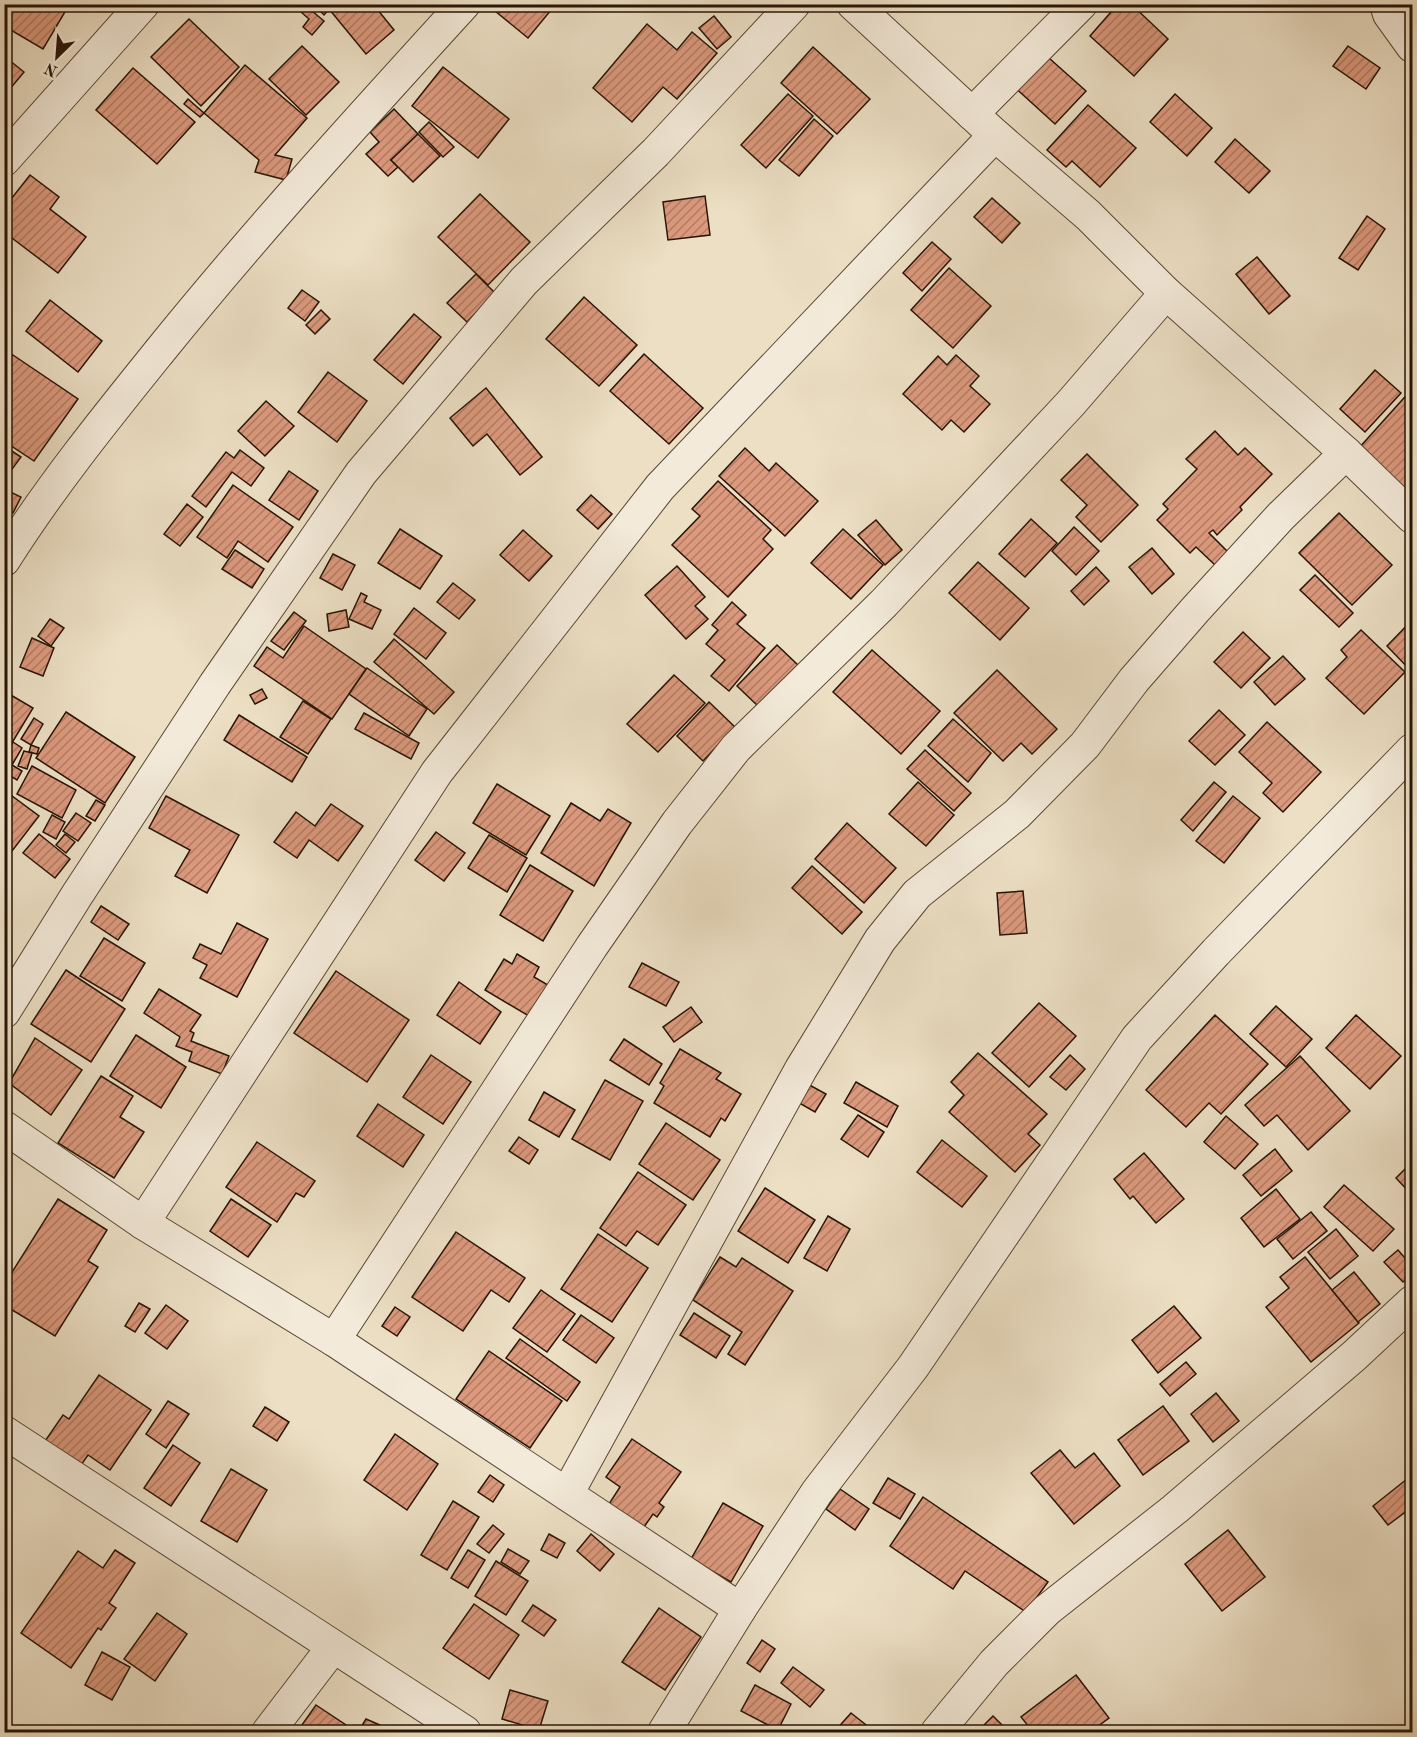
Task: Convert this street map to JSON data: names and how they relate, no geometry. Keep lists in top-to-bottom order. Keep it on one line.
{"north":"bottom left"}
